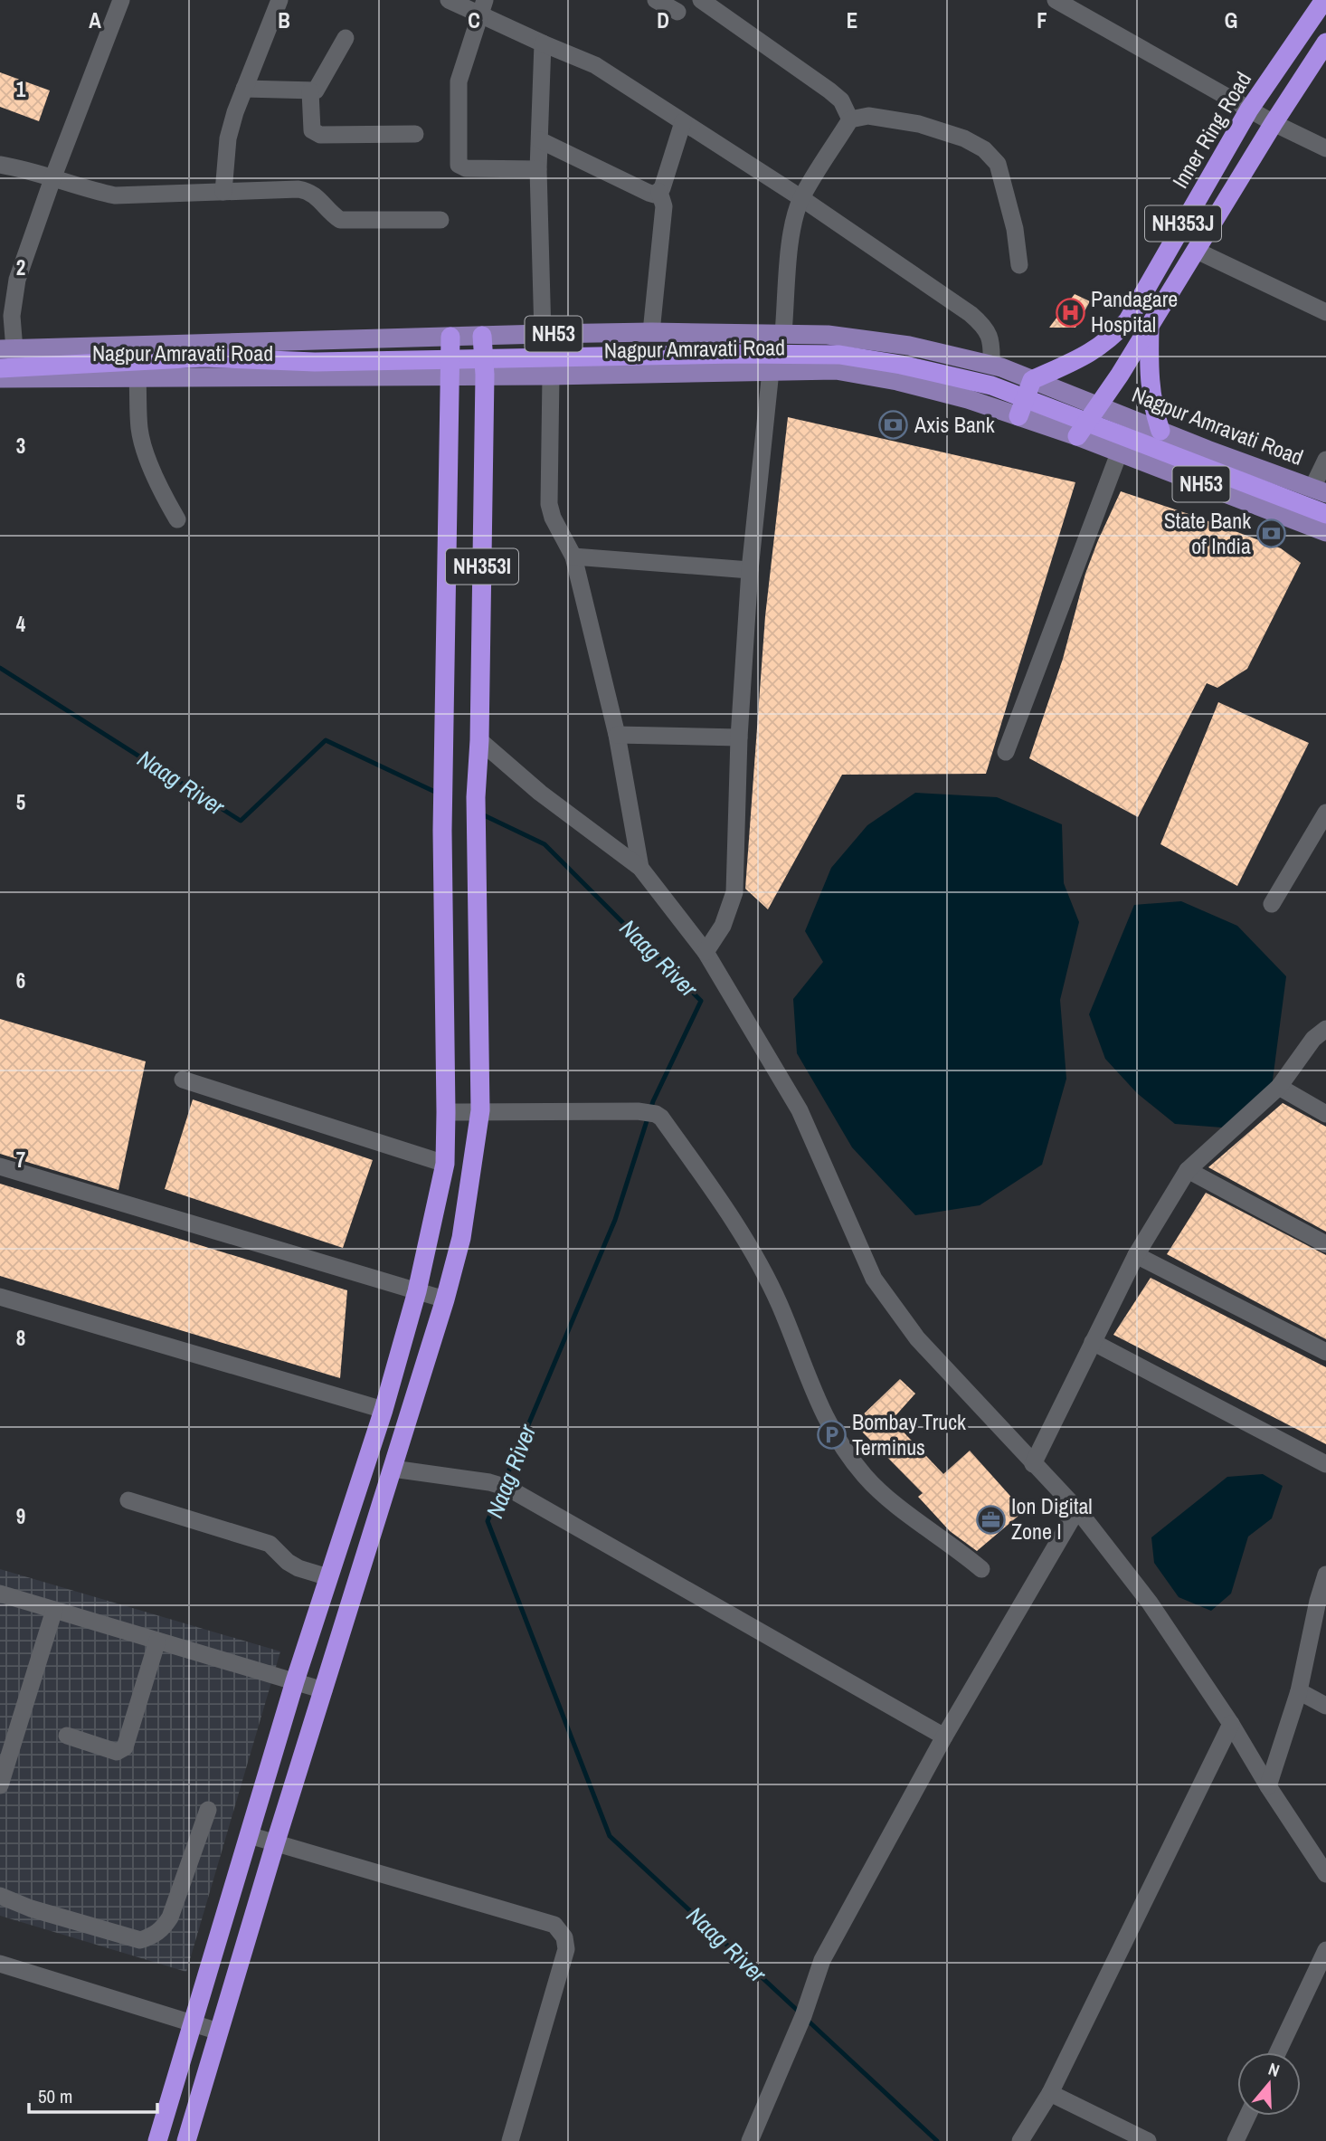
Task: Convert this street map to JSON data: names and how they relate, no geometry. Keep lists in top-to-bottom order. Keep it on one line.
{"streets":{"highway":["Inner Ring Road","NH353J","NH353I"],"main road":["NH53","Nagpur Amravati Road"]},"crossings":[["Inner Ring Road","Nagpur Amravati Road"],["NH353J","Nagpur Amravati Road"],["Nagpur Amravati Road","NH353I"]],"water":["Naag River"],"places":{"hospital":["Pandagare Hospital"],"bank":["Axis Bank","State Bank of India"],"parking":["Bombay Truck Terminus"],"office":["Ion Digital Zone I"]},"scale_bar":"50 m","north":"top","grid":{"columns":["A","B","C","D","E","F","G"],"rows":["1","2","3","4","5","6","7","8","9"]}}
